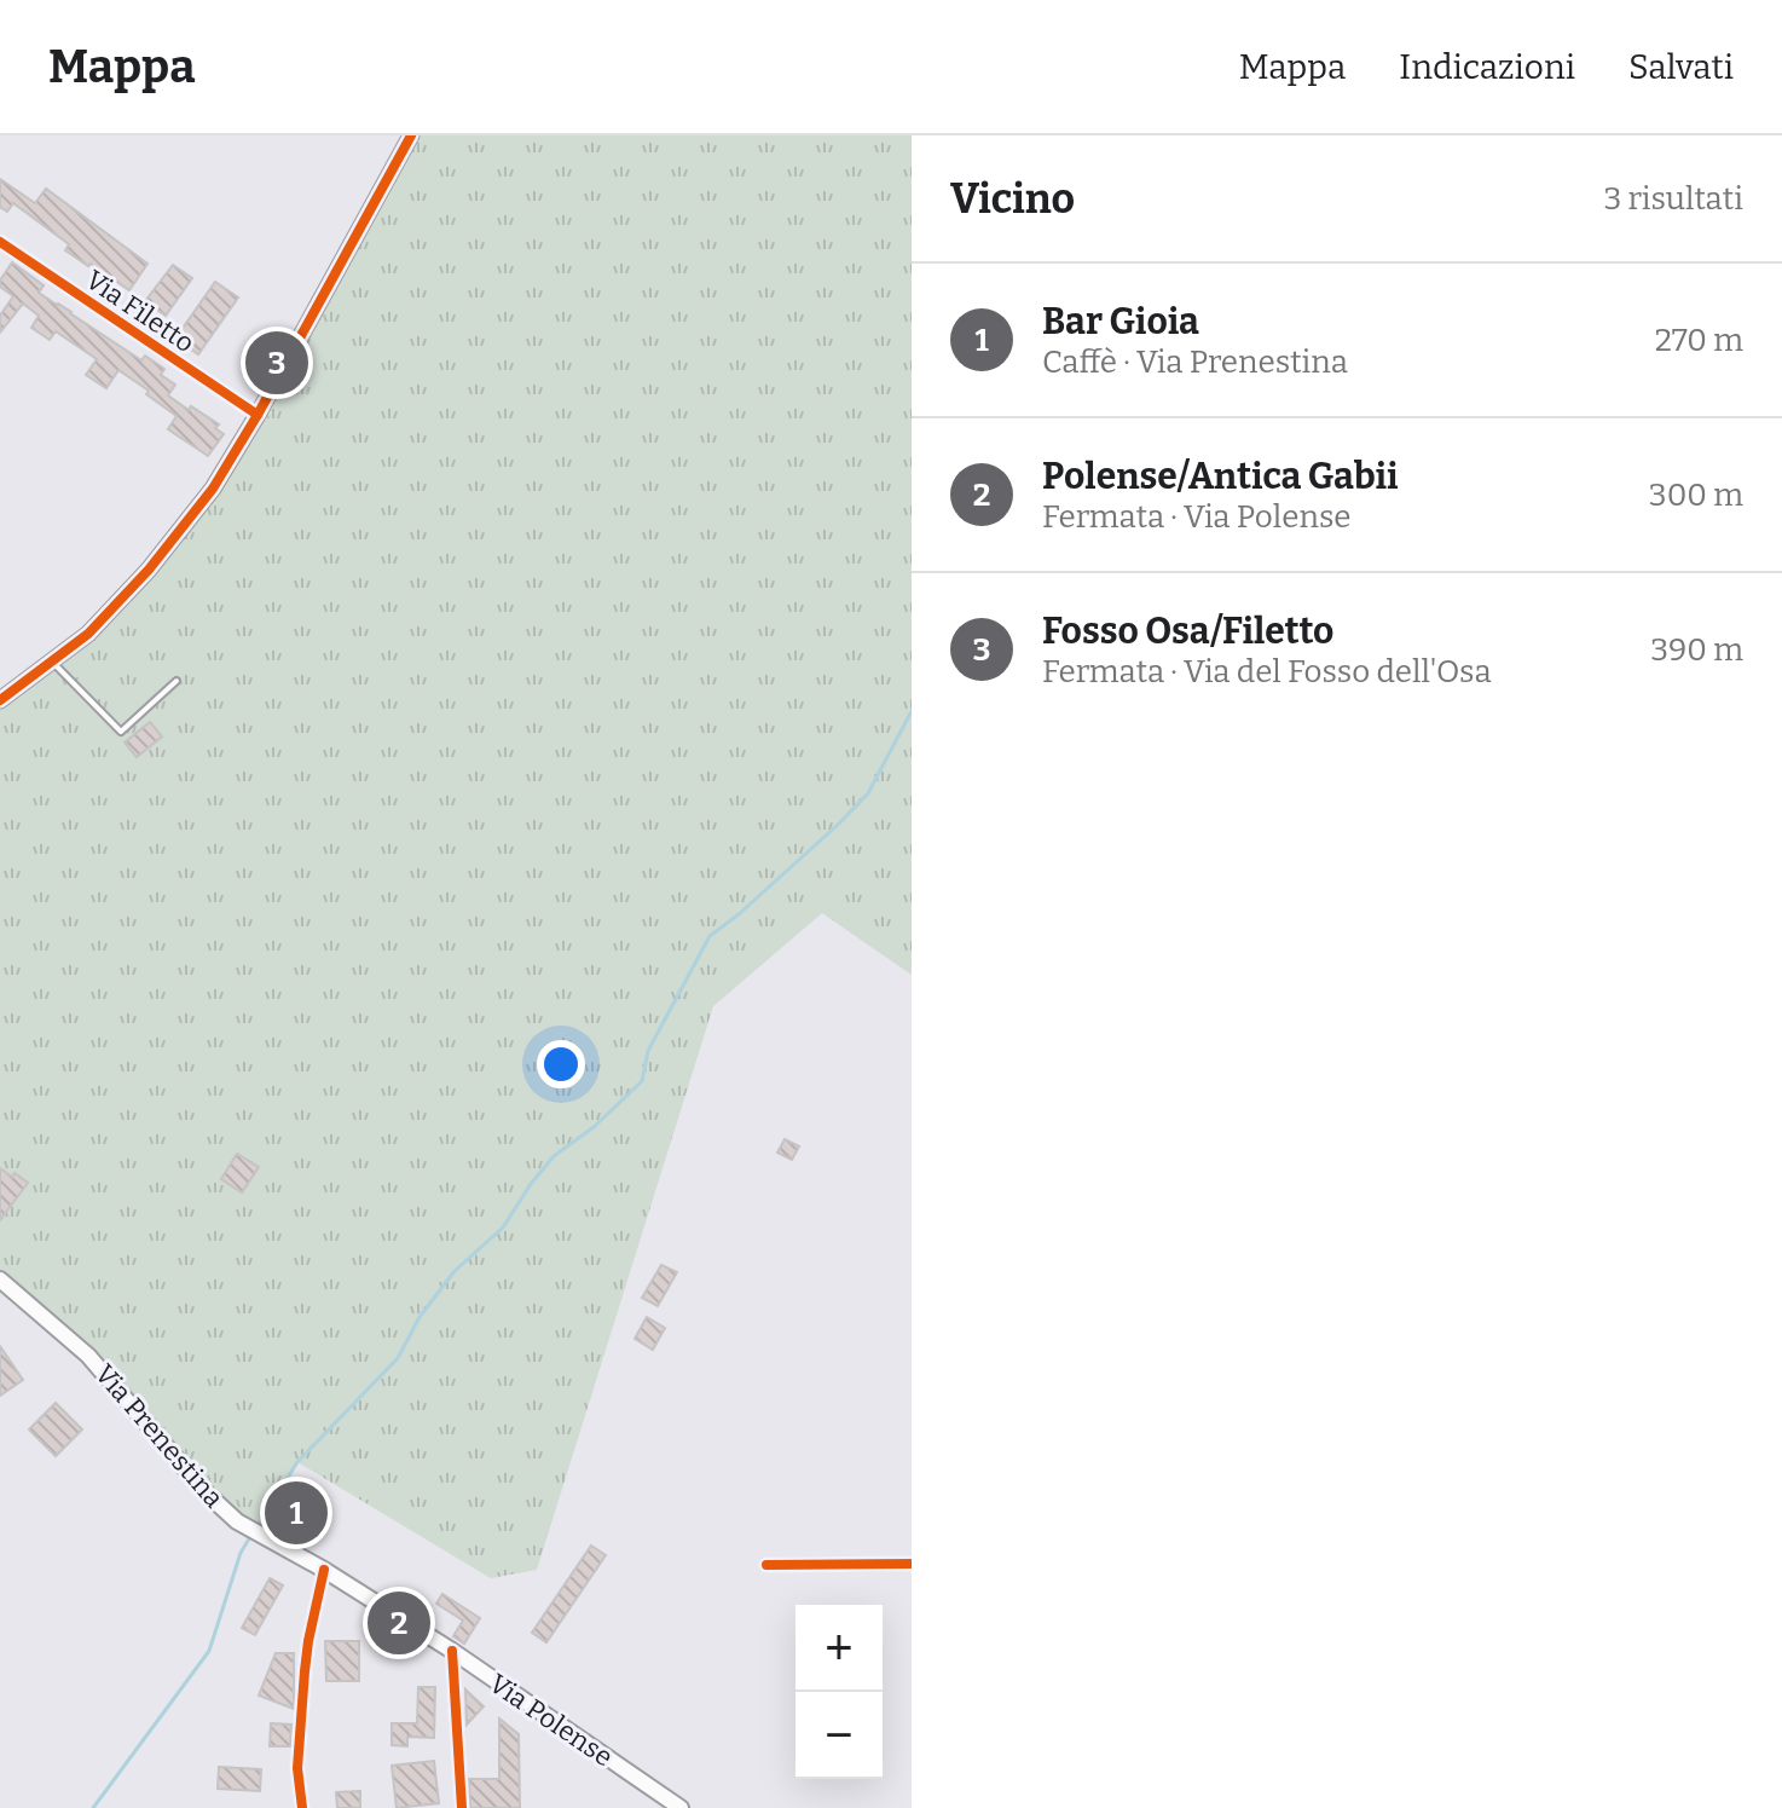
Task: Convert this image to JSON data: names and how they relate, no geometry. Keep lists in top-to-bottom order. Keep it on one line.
{"streets":{"main road":["Via Prenestina","Via Polense"],"street":["Via Filetto"]},"crossings":[["Via Prenestina","Via Polense"]],"page":{"header":"Mappa","nav":["Mappa","Indicazioni","Salvati"],"heading":["Vicino","3 risultati"],"list":[{"mark":"1","name":"Bar Gioia","note":"Caffè · Via Prenestina","value":"270 m"},{"mark":"2","name":"Polense/Antica Gabii","note":"Fermata · Via Polense","value":"300 m"},{"mark":"3","name":"Fosso Osa/Filetto","note":"Fermata · Via del Fosso dell'Osa","value":"390 m"}],"pins":["3","1","2"],"map_buttons":["+","−"]}}
